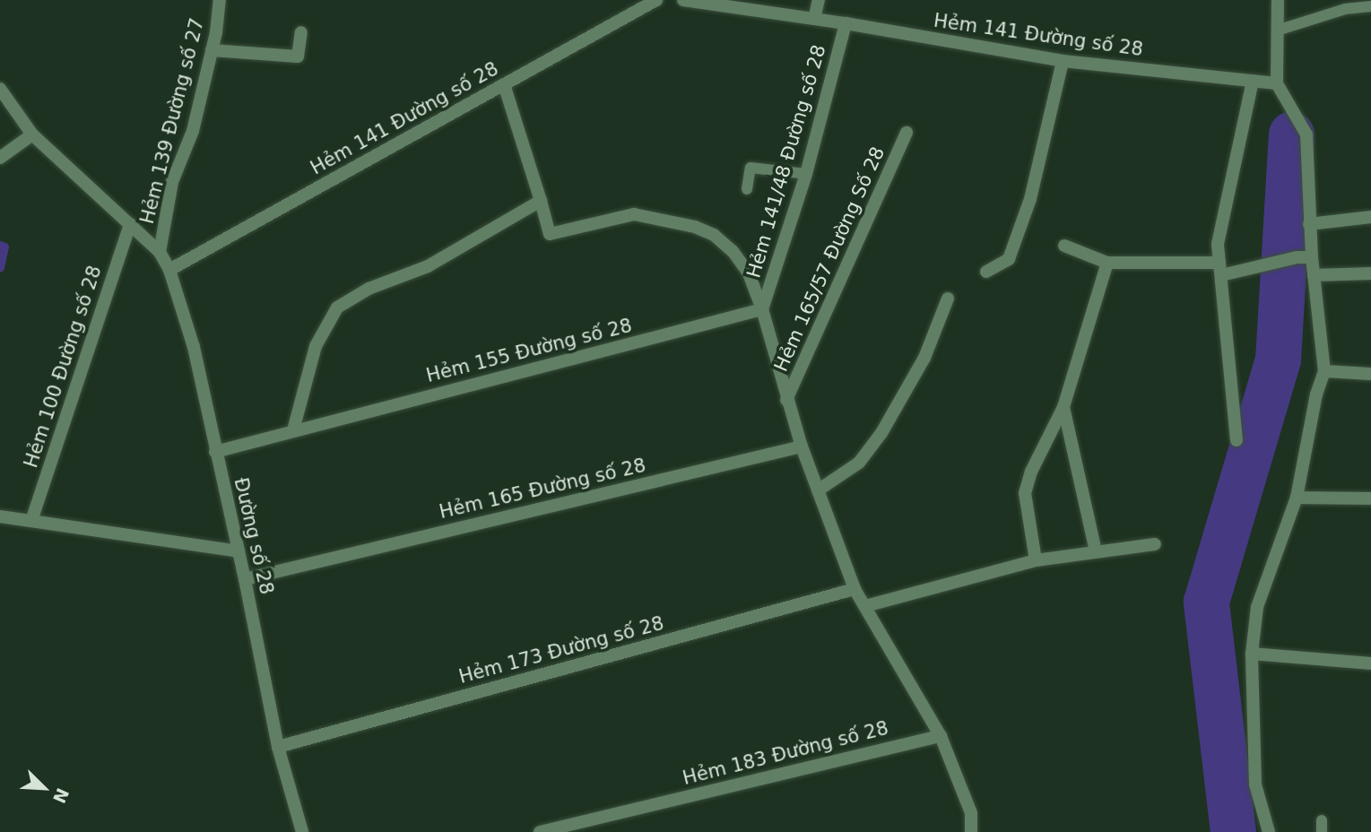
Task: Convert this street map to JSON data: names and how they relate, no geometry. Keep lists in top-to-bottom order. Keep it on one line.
{"streets":{"street":["Hẻm 141 Đường số 28","Hẻm 139 Đường số 27","Hẻm 141/48 Đường số 28","Hẻm 165/57 Đường Số 28","Hẻm 155 Đường số 28","Hẻm 100 Đường số 28","Hẻm 165 Đường số 28","Đường số 28","Hẻm 173 Đường số 28","Hẻm 183 Đường số 28"]},"crossings":[["Hẻm 141 Đường số 28","Hẻm 141/48 Đường số 28"],["Hẻm 141 Đường số 28","Đường số 28"],["Hẻm 139 Đường số 27","Đường số 28"],["Hẻm 141/48 Đường số 28","Hẻm 155 Đường số 28"],["Hẻm 155 Đường số 28","Đường số 28"],["Hẻm 100 Đường số 28","Đường số 28"],["Hẻm 165 Đường số 28","Đường số 28"],["Đường số 28","Hẻm 173 Đường số 28"]],"north":"bottom right"}
